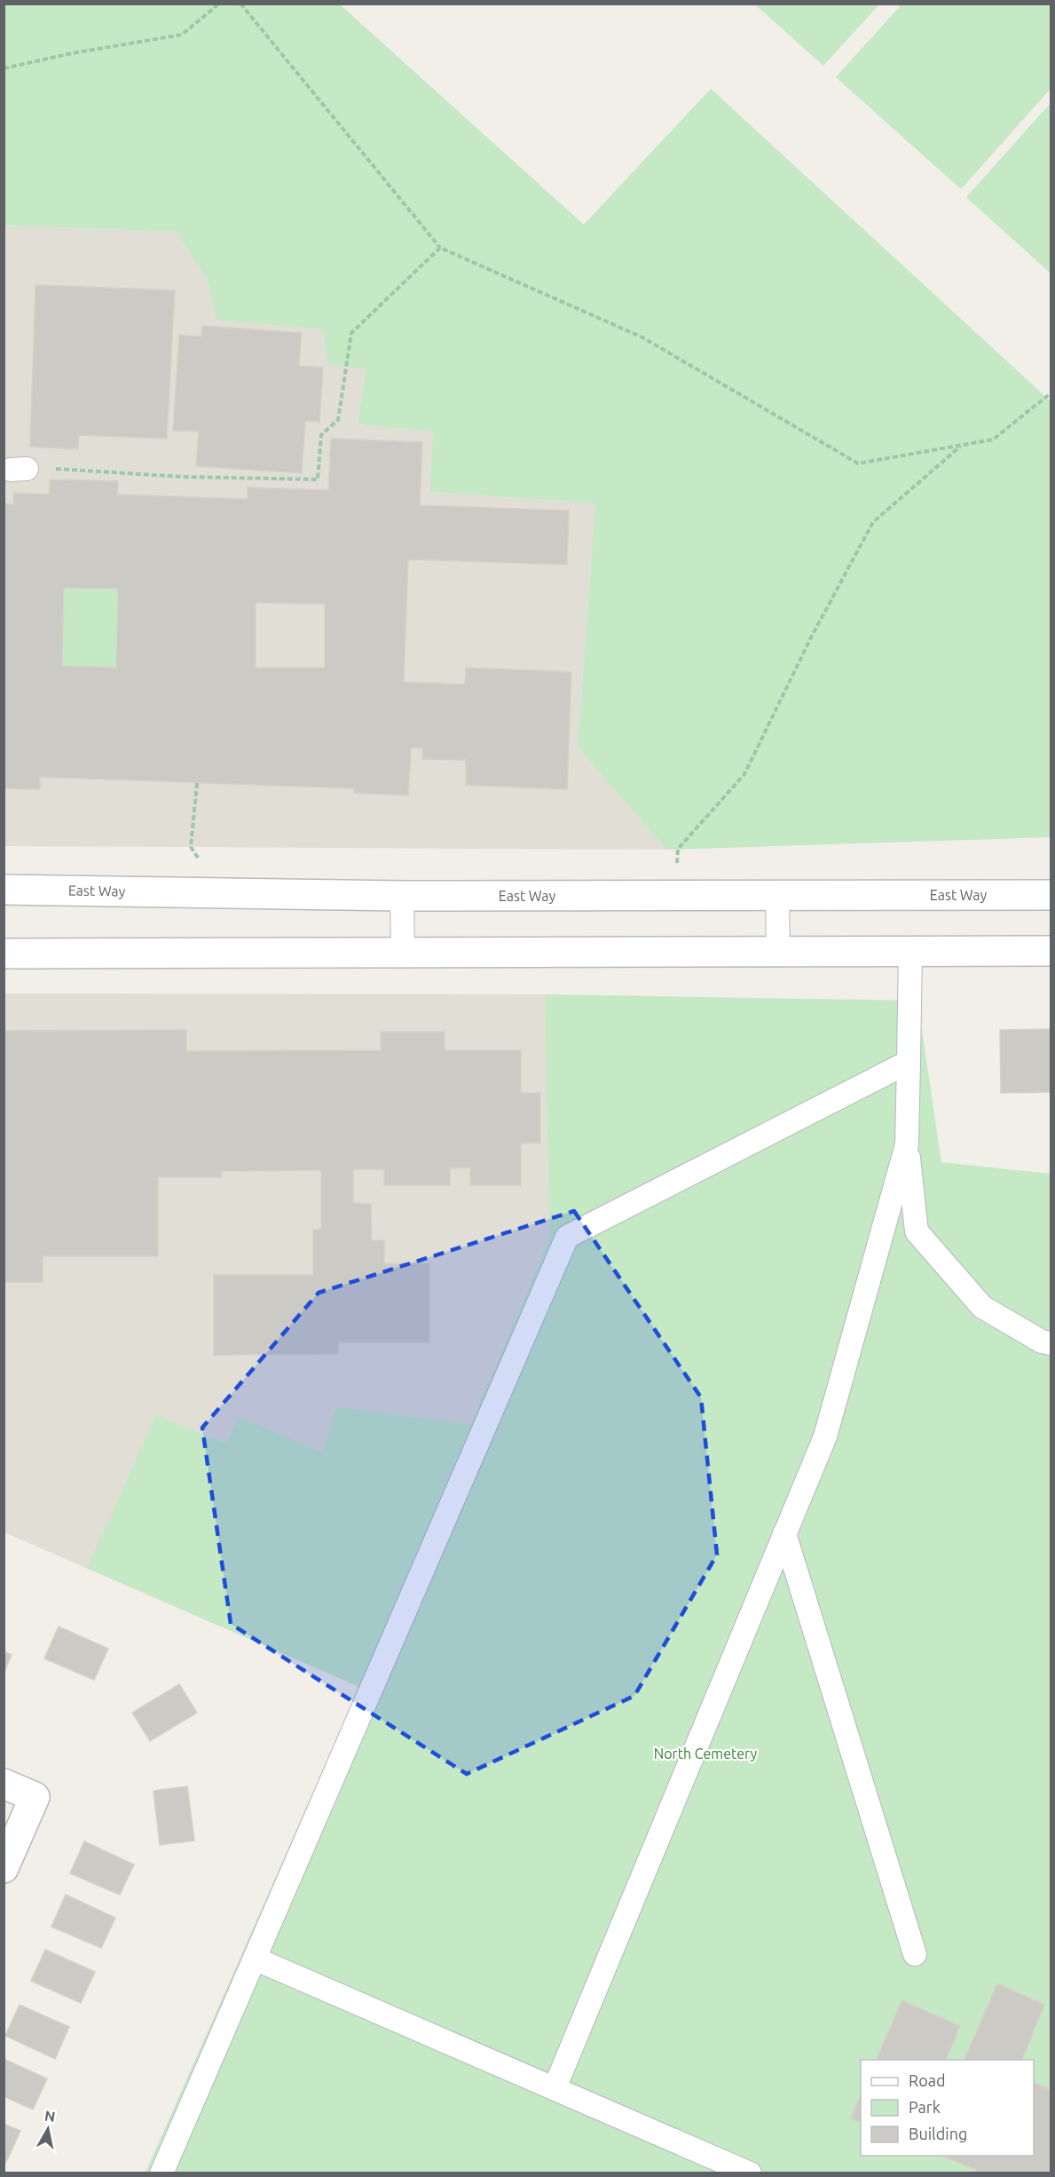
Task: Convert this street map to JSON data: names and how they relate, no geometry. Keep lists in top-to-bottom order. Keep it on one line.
{"streets":{"street":["East Way"]},"parks":["North Cemetery"],"legend":["Road","Park","Building"],"north":"top"}
